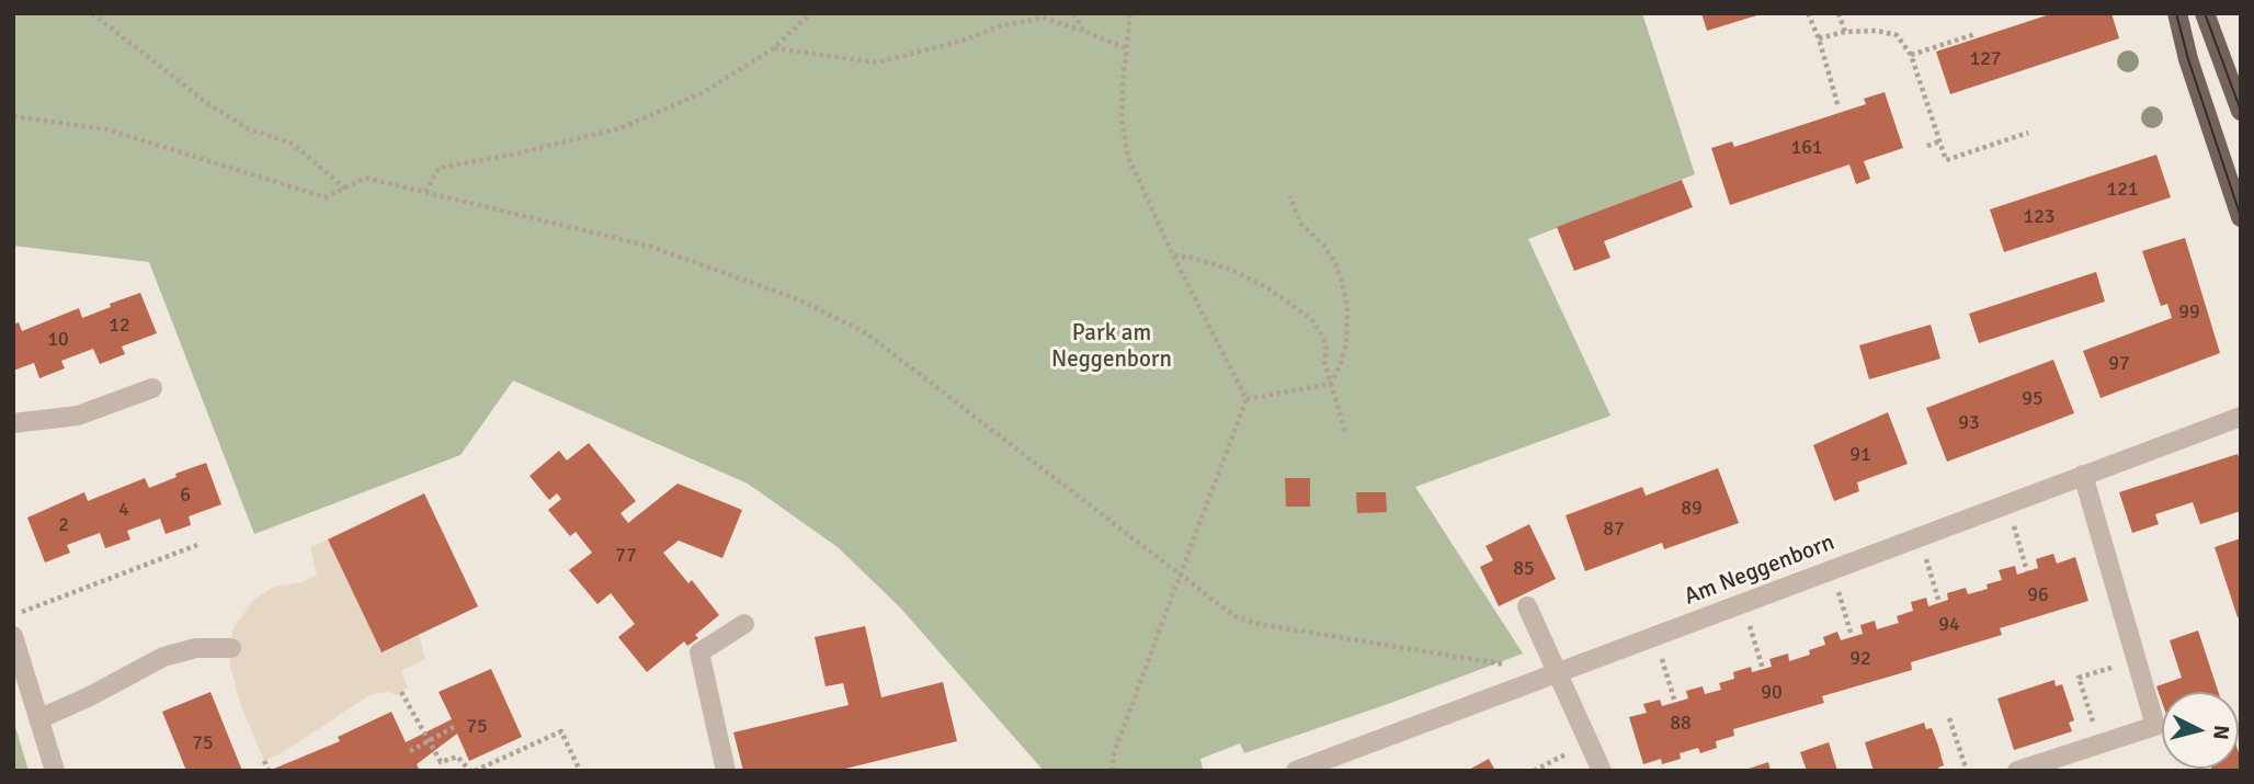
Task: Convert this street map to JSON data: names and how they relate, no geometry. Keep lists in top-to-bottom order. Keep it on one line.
{"streets":{"street":["Am Neggenborn"]},"parks":["Park am Neggenborn"],"house_numbers":["127","161","121","123","99","12","10","97","95","93","91","6","89","4","2","87","77","85","96","94","92","90","88","75","75"],"north":"right"}
